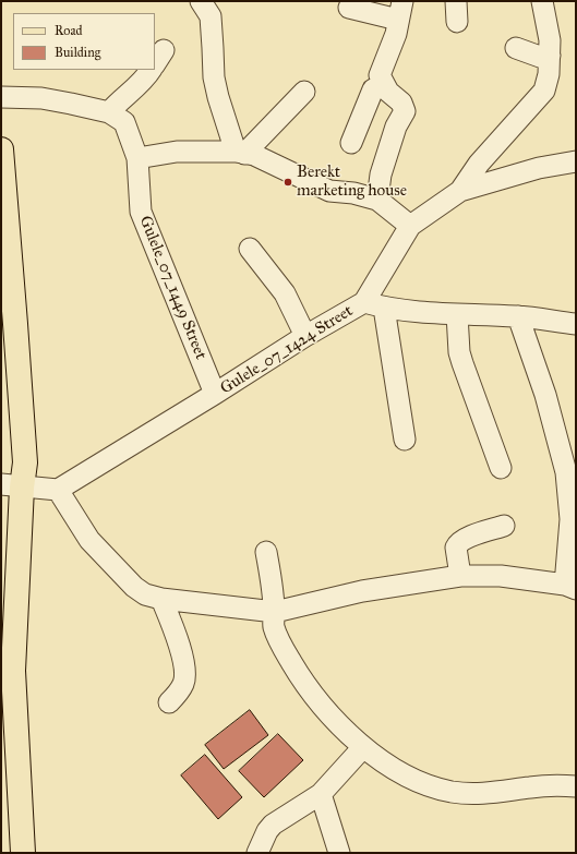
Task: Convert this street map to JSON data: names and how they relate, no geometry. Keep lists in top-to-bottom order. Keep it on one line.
{"streets":{"street":["Gulele_07_1449 Street","Gulele_07_1424 Street"]},"crossings":[["Gulele_07_1449 Street","Gulele_07_1424 Street"]],"places":["Berekt marketing house"],"legend":["Road","Building"]}
